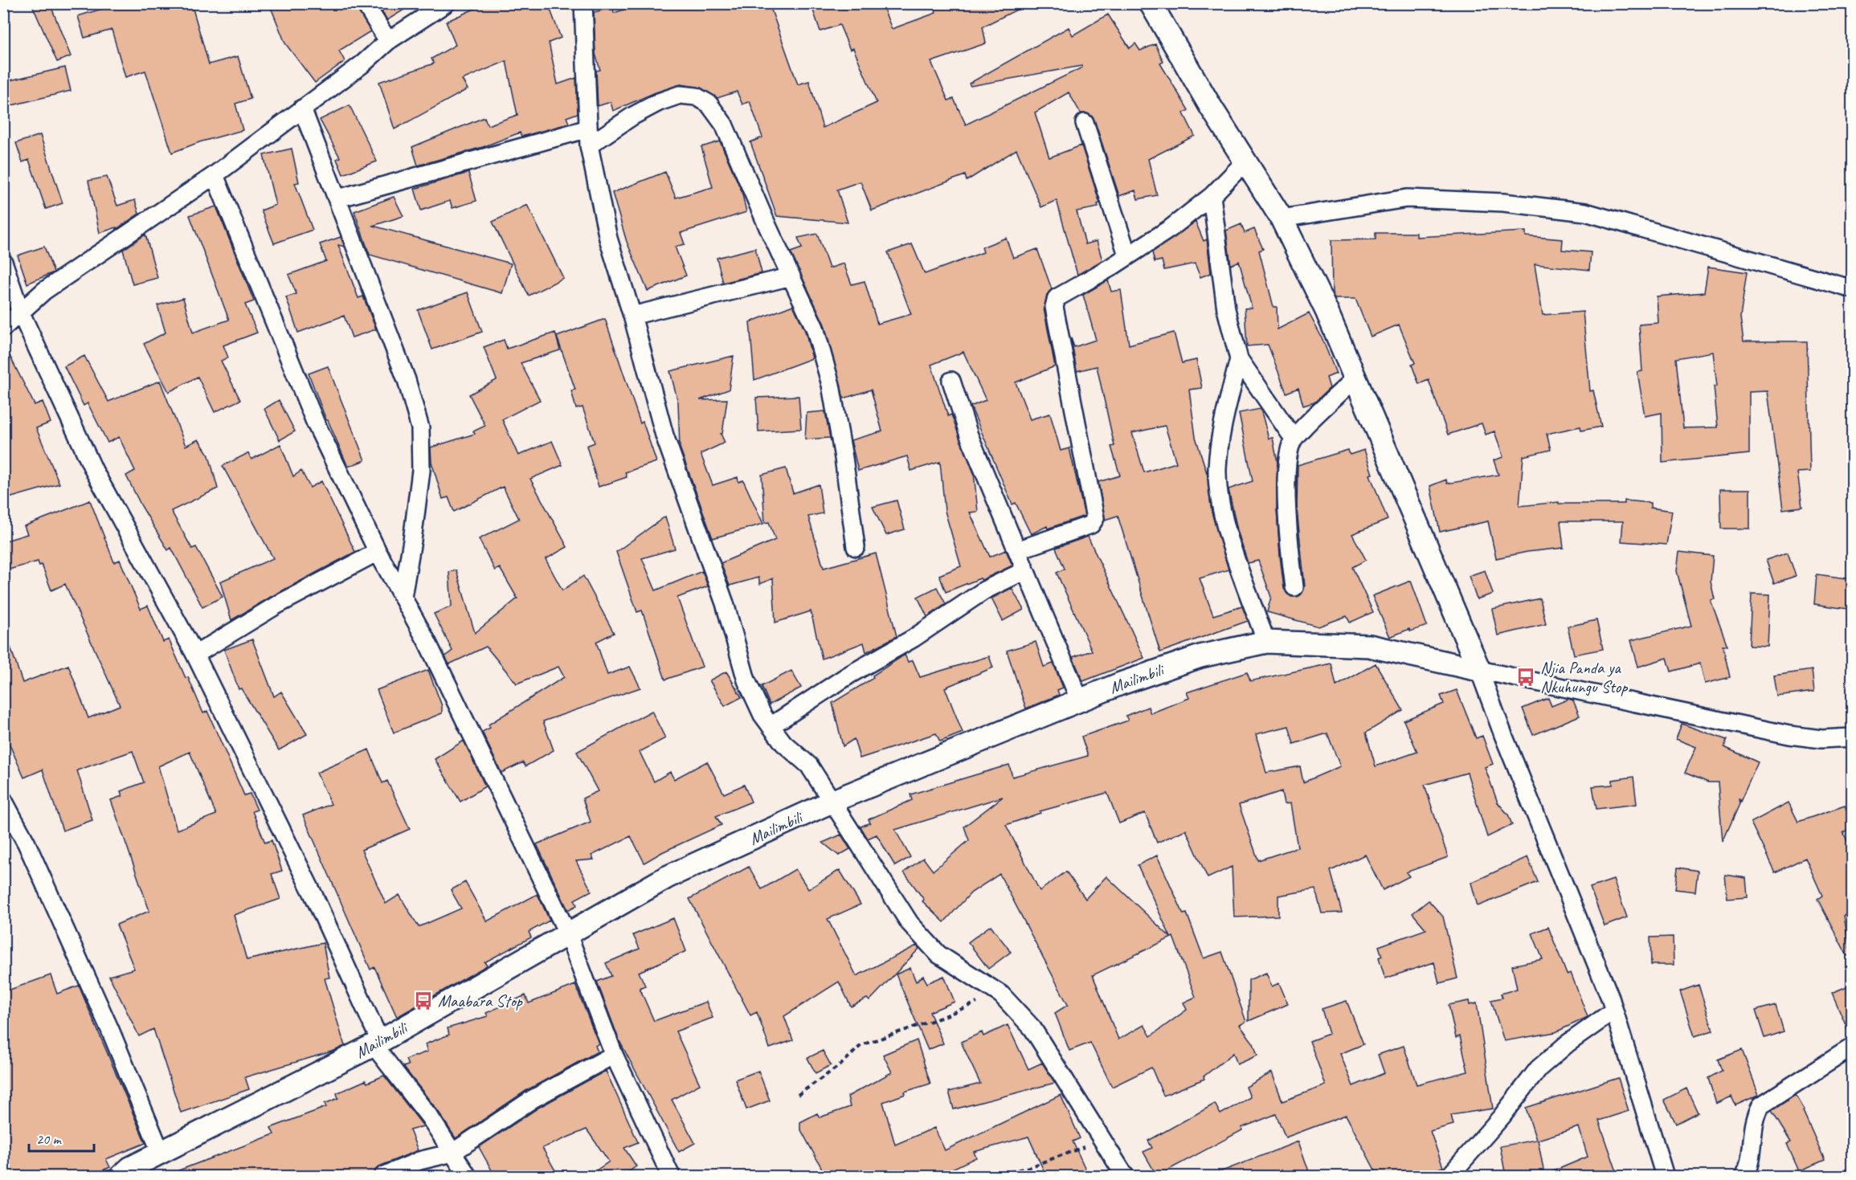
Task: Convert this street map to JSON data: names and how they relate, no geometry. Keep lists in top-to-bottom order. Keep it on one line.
{"streets":{"street":["Mailimbili"]},"places":{"bus stop":["Njia Panda ya Nkuhungu Stop","Maabara Stop"]},"scale_bar":"20 m"}
